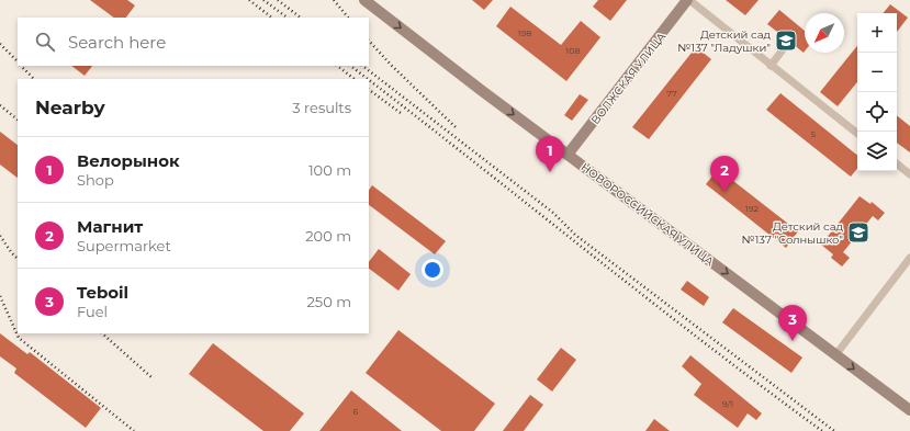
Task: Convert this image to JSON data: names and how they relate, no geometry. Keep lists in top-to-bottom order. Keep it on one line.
{"streets":{"main road":["ВОЛЖСКАЯ УЛИЦА","НОВОРОССИЙСКАЯ УЛИЦА"]},"crossings":[["ВОЛЖСКАЯ УЛИЦА","НОВОРОССИЙСКАЯ УЛИЦА"]],"one_way":["НОВОРОССИЙСКАЯ УЛИЦА"],"places":{"school or university":["Детский сад №137 \"Ладушки\"","Детский сад №137 \"Солнышко\""]},"house_numbers":["198","108","77","5","192","9/1","6"],"north":"bottom left","page":{"map_buttons":["+","−"],"search":"Search here","heading":["Nearby","3 results"],"pins":["1","2","3"],"list":[{"mark":"1","name":"Велорынок","note":"Shop","value":"100 m"},{"mark":"2","name":"Магнит","note":"Supermarket","value":"200 m"},{"mark":"3","name":"Teboil","note":"Fuel","value":"250 m"}]}}
